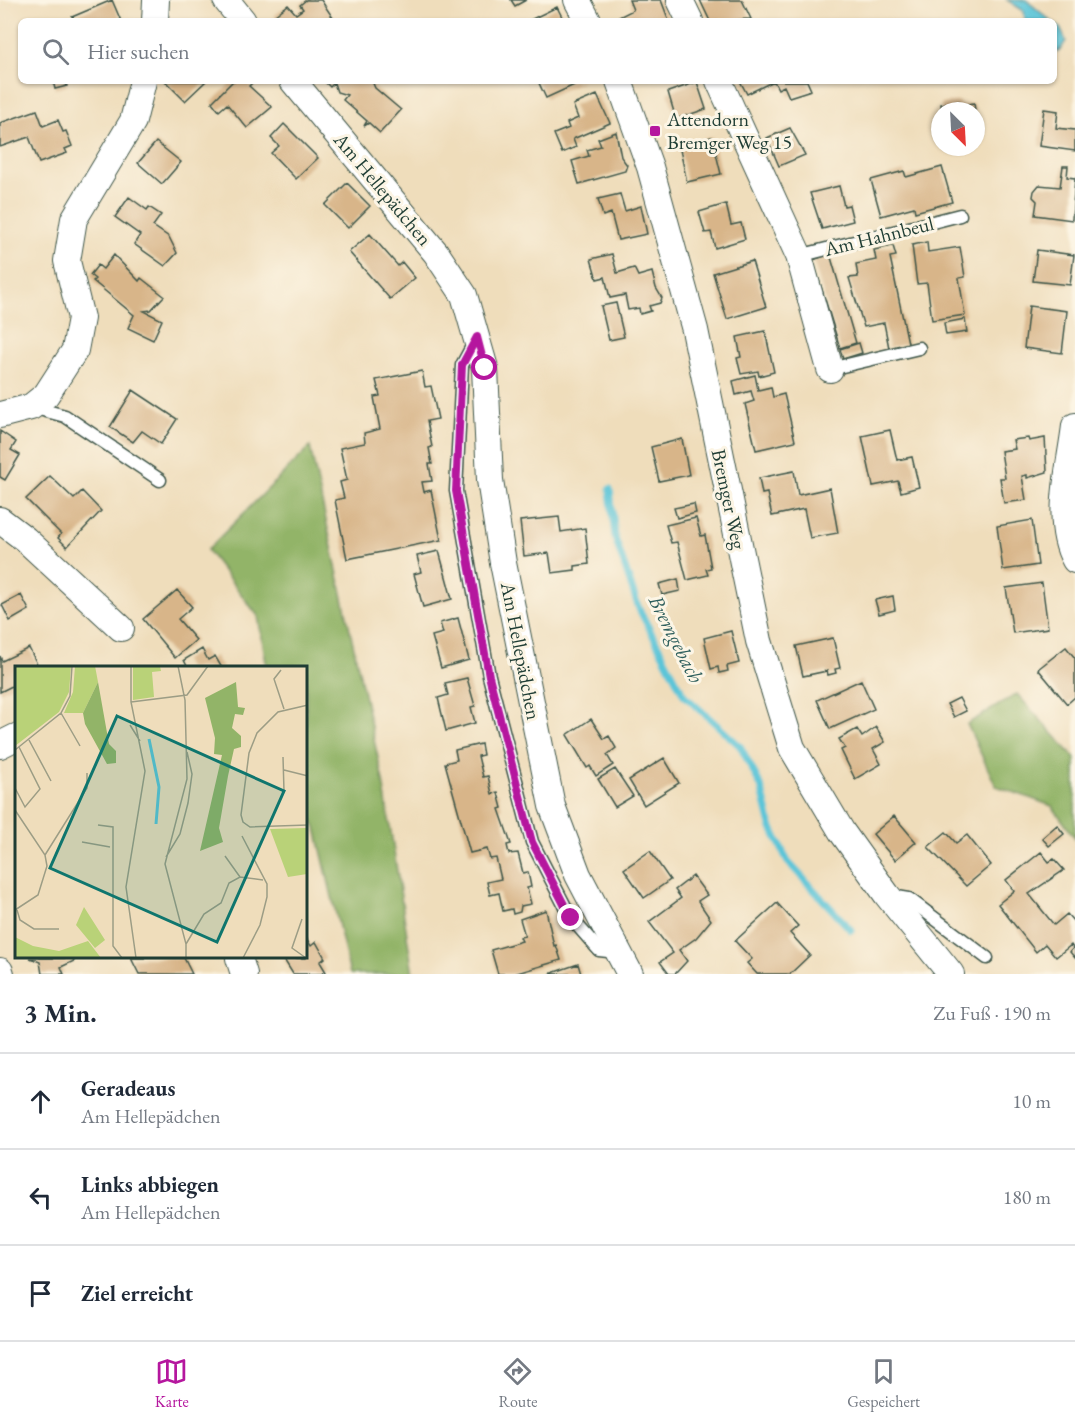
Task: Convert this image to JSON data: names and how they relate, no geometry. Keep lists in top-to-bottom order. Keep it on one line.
{"streets":{"street":["Am Hellepädchen","Am Hahnbeul","Bremger Weg"]},"water":["Bremgebach"],"places":{"transit":["Attendorn Bremger Weg 15"]},"north":"bottom right","page":{"search":"Hier suchen","heading":["3 Min.","Zu Fuß · 190 m"],"list":[["Geradeaus","Am Hellepädchen","10 m"],["Links abbiegen","Am Hellepädchen","180 m"],"Ziel erreicht"],"nav":["Karte","Route","Gespeichert"]}}
